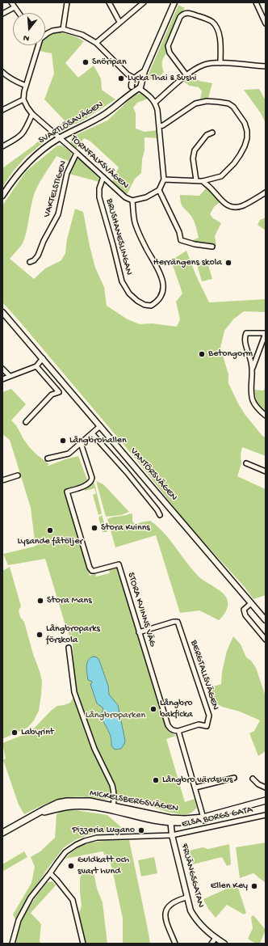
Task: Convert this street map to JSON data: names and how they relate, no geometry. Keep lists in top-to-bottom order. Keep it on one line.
{"streets":{"main road":["MICKELSBERGSVÄGEN"],"street":["SVARTLÖSAVÄGEN","TORNFALKSVÄGEN","VAKTELSTIGEN","BRUSHANESLINGAN","VANTÖRSVÄGEN","STORA KVINNS VÄG","BERGTALLSVÄGEN","ELSA BORGS GATA","FRUÄNGSGATAN"]},"crossings":[["SVARTLÖSAVÄGEN","TORNFALKSVÄGEN"],["TORNFALKSVÄGEN","VAKTELSTIGEN"],["TORNFALKSVÄGEN","BRUSHANESLINGAN"],["STORA KVINNS VÄG","BERGTALLSVÄGEN"],["MICKELSBERGSVÄGEN","FRUÄNGSGATAN"],["ELSA BORGS GATA","FRUÄNGSGATAN"]],"parks":["Långbroparken"],"places":["Snöripan","Lycka Thai & Sushi","Herrängens skola","Betongorm","Långbrohallen","Stora Kvinns","Lysande fåtöljer","Stora Mans","Långbroparks förskola","Långbro bakficka","Labyrint","Långbro värdshus","Pizzeria Lugano","Guldkatt och svart hund","Ellen Key"],"north":"bottom"}
